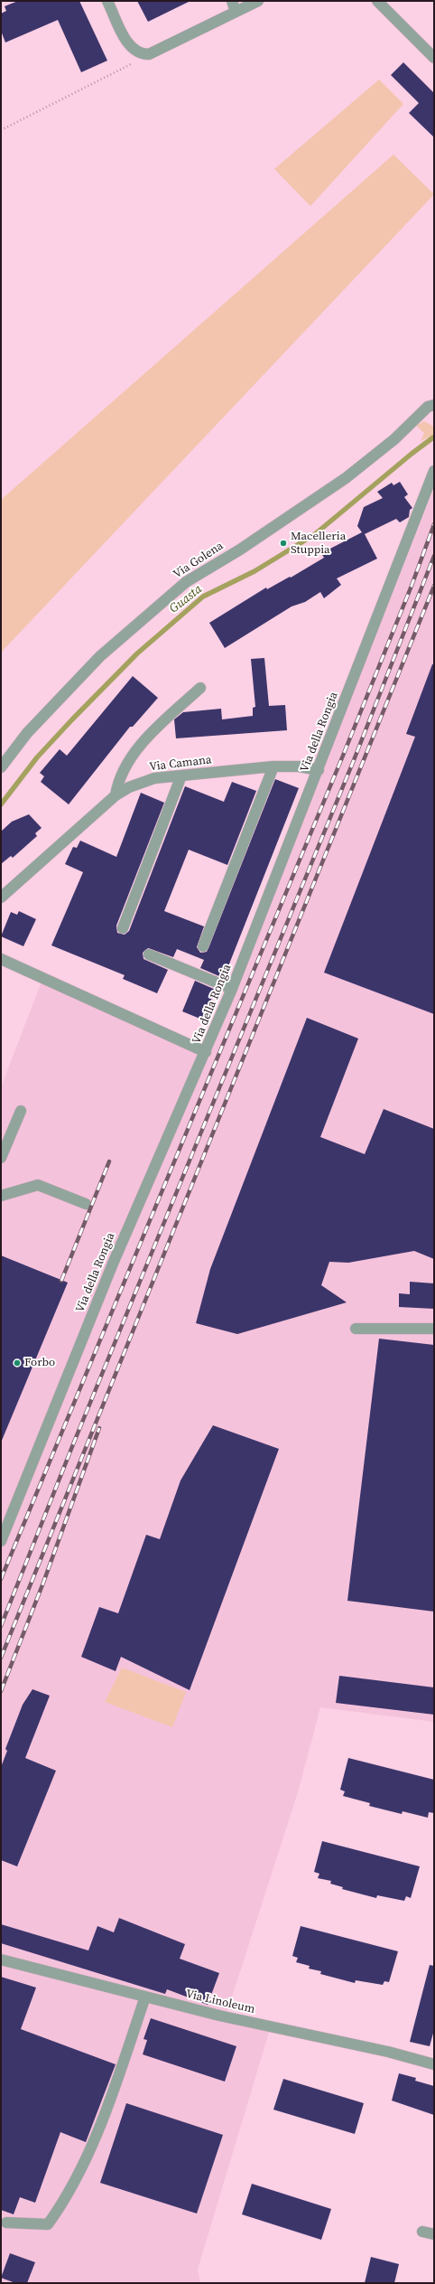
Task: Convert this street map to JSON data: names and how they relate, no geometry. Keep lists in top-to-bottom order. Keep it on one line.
{"streets":{"street":["Via Golena","Via della Rongia","Via Camana","Via Linoleum"]},"crossings":[["Via della Rongia","Via Camana"]],"water":["Guasta"],"places":["Macelleria Stuppia","Forbo"]}
